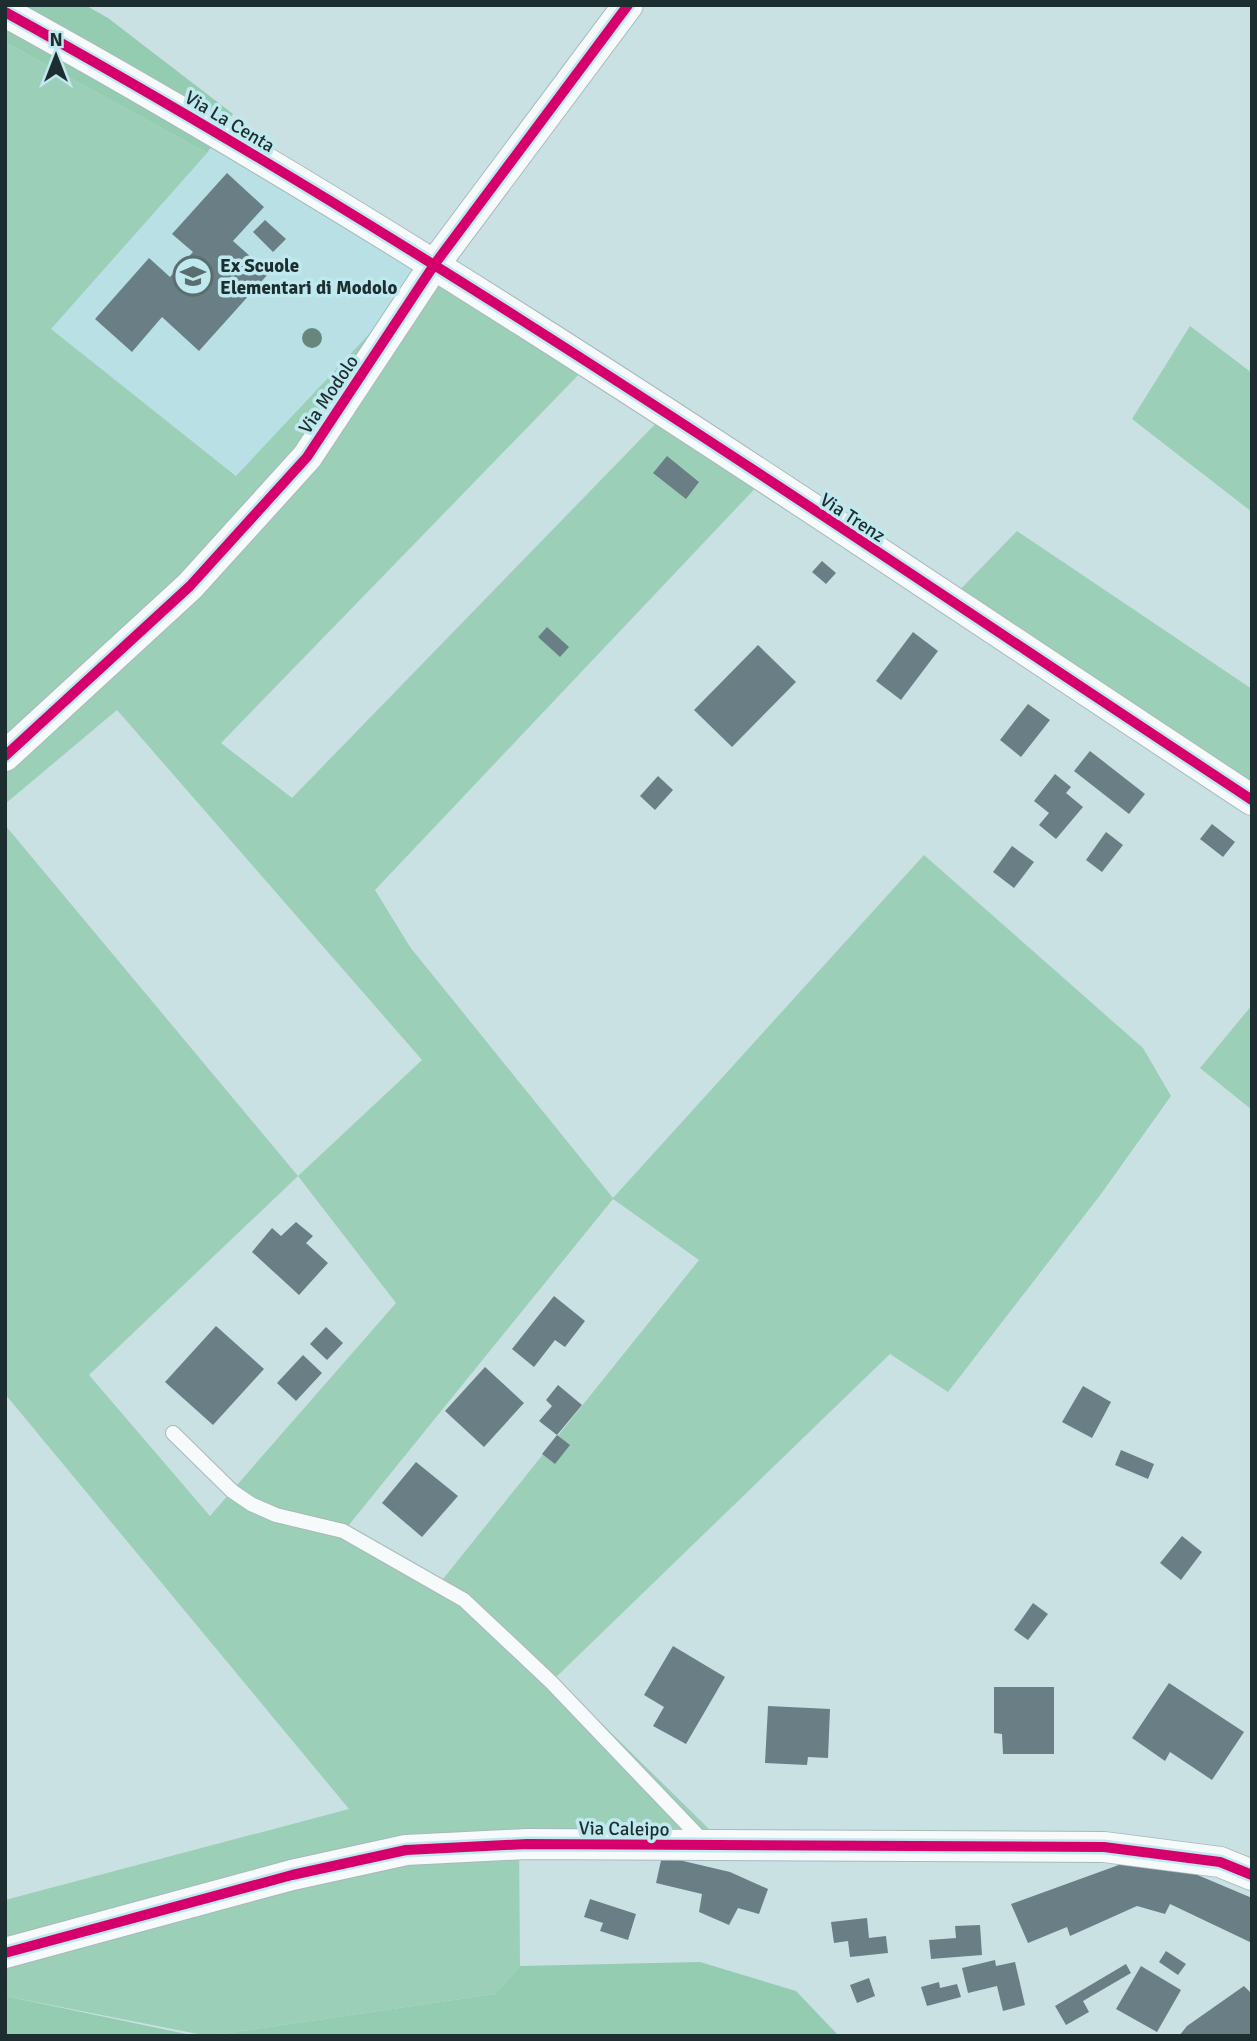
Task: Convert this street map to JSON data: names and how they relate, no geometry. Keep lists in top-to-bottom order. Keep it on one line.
{"streets":{"street":["Via La Centa","Via Modolo","Via Trenz","Via Caleipo"]},"crossings":[["Via La Centa","Via Modolo"],["Via La Centa","Via Trenz"],["Via Modolo","Via Trenz"]],"places":{"school or university":["Ex Scuole Elementari di Modolo"]},"north":"top"}
